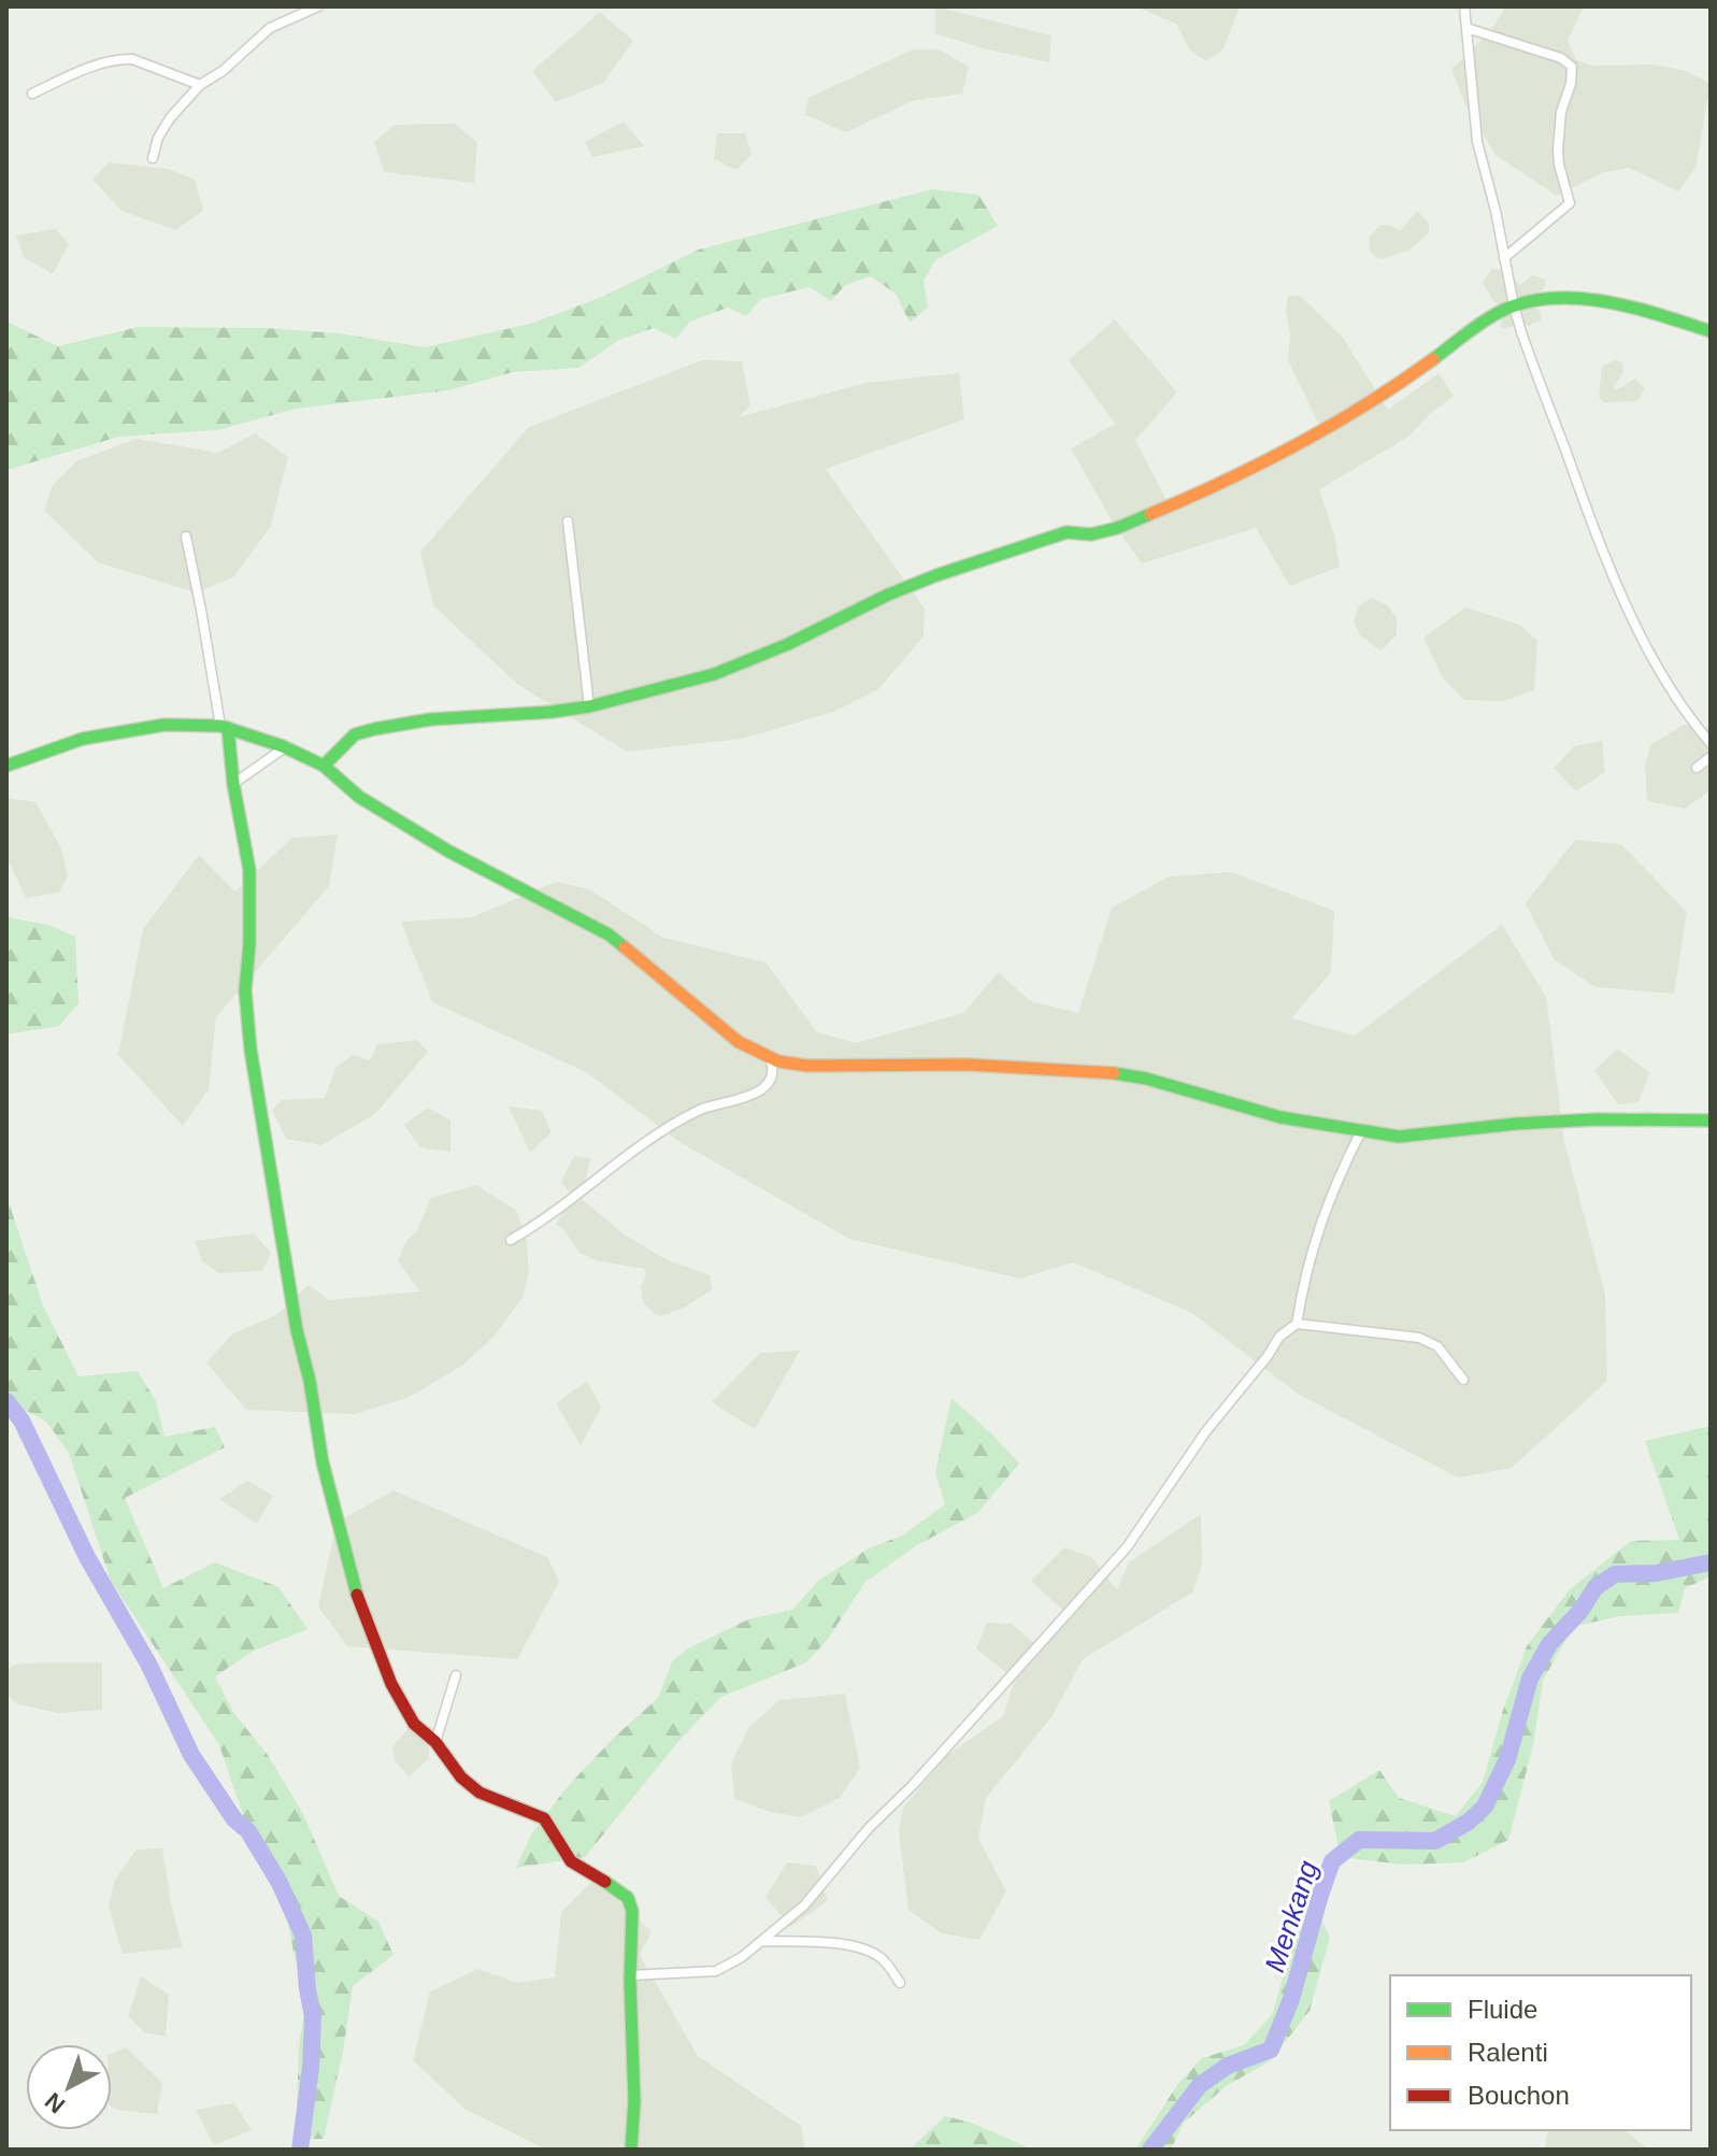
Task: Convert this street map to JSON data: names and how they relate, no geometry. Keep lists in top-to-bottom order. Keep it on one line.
{"water":["Menkang"],"legend":["Fluide","Ralenti","Bouchon"],"north":"bottom left"}
